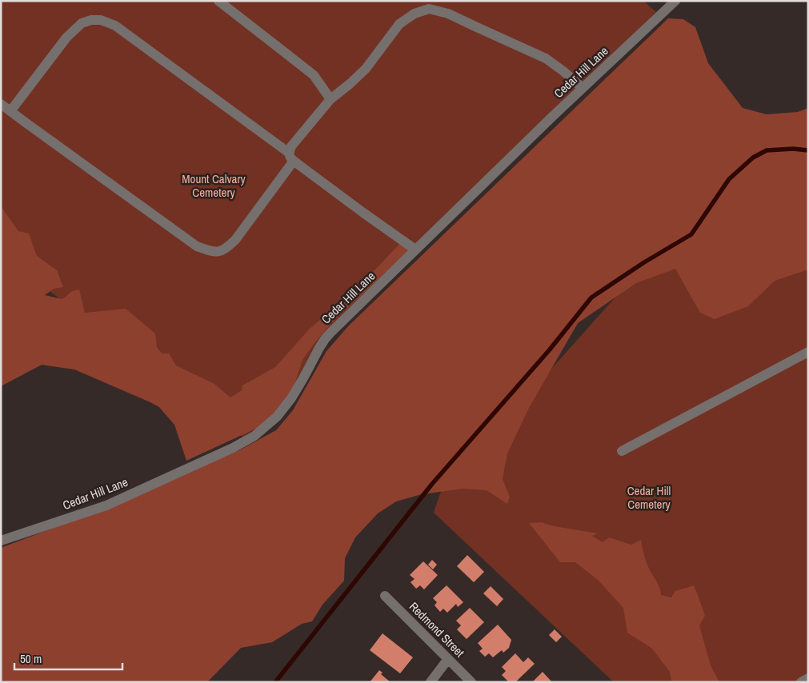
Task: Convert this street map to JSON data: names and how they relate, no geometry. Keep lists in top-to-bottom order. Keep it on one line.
{"streets":{"street":["Cedar Hill Lane","Redmond Street"]},"parks":["Mount Calvary Cemetery","Cedar Hill Cemetery"],"scale_bar":"50 m"}
